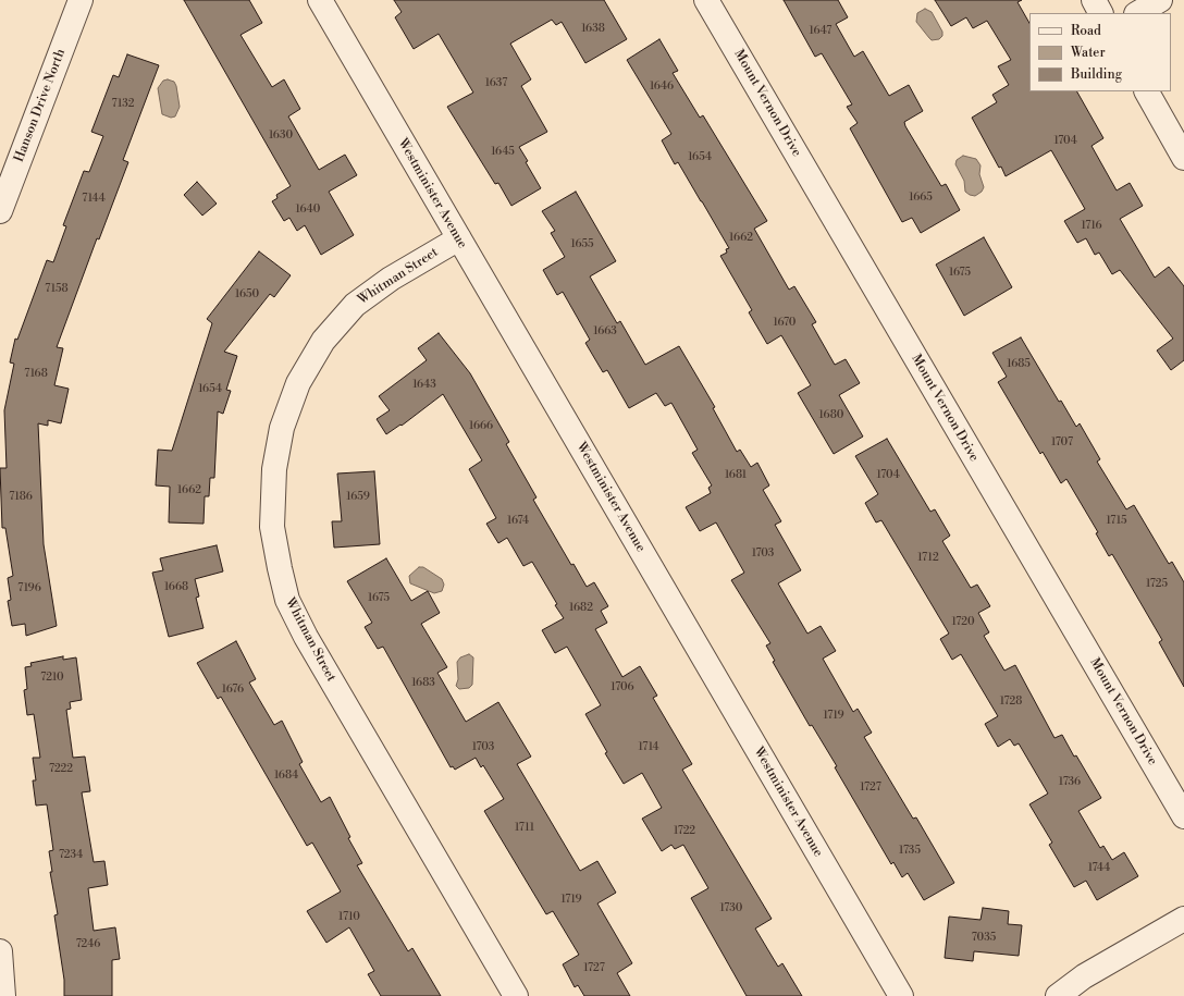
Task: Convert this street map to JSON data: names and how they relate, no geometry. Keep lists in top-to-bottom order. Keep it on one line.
{"streets":{"street":["Mount Vernon Drive","Hanson Drive North","Westminister Avenue","Whitman Street"]},"crossings":[["Westminister Avenue","Whitman Street"]],"house_numbers":["1638","1647","1637","1646","7132","1630","1704","1645","1654","1665","7144","1640","1716","1662","1655","1675","7158","1650","1670","1663","1685","7168","1643","1654","1680","1666","1707","1681","1704","1662","7186","1659","1674","1715","1703","1712","1725","1668","7196","1675","1682","1720","7210","1683","1706","1676","1728","1719","1703","1714","7222","1684","1736","1727","1711","1722","1735","7234","1744","1719","1730","1710","7035","7246","1727"],"legend":["Road","Water","Building"]}
